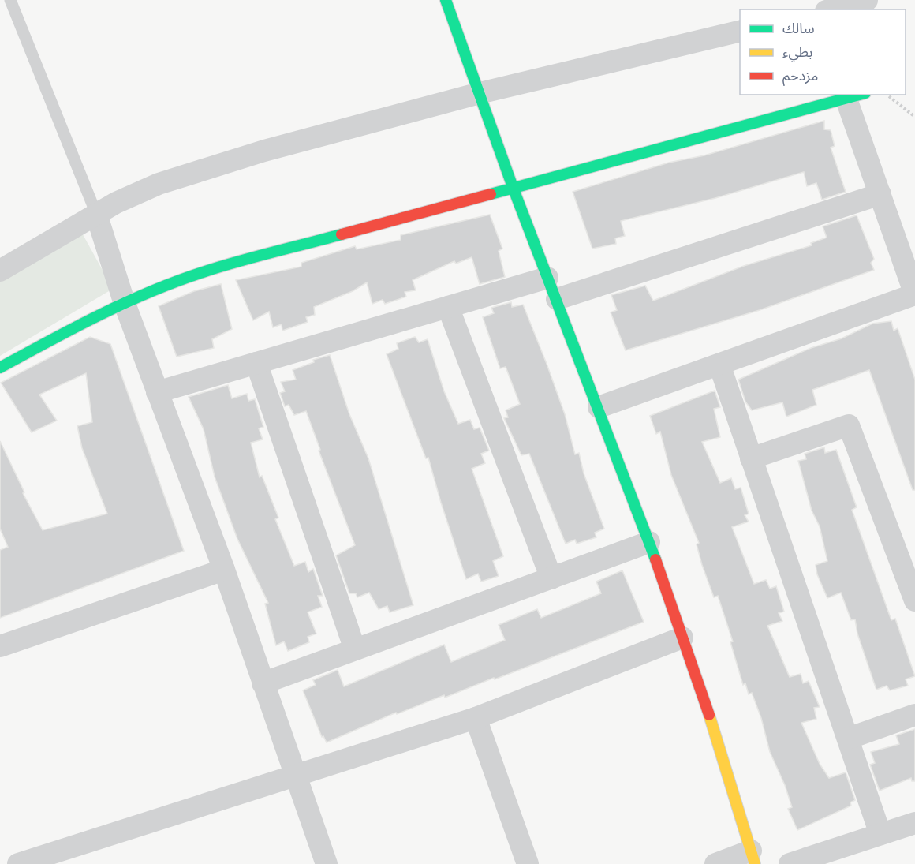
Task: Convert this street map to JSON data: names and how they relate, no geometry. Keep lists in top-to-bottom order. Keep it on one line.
{"legend":["سالك","بطيء","مزدحم"]}
